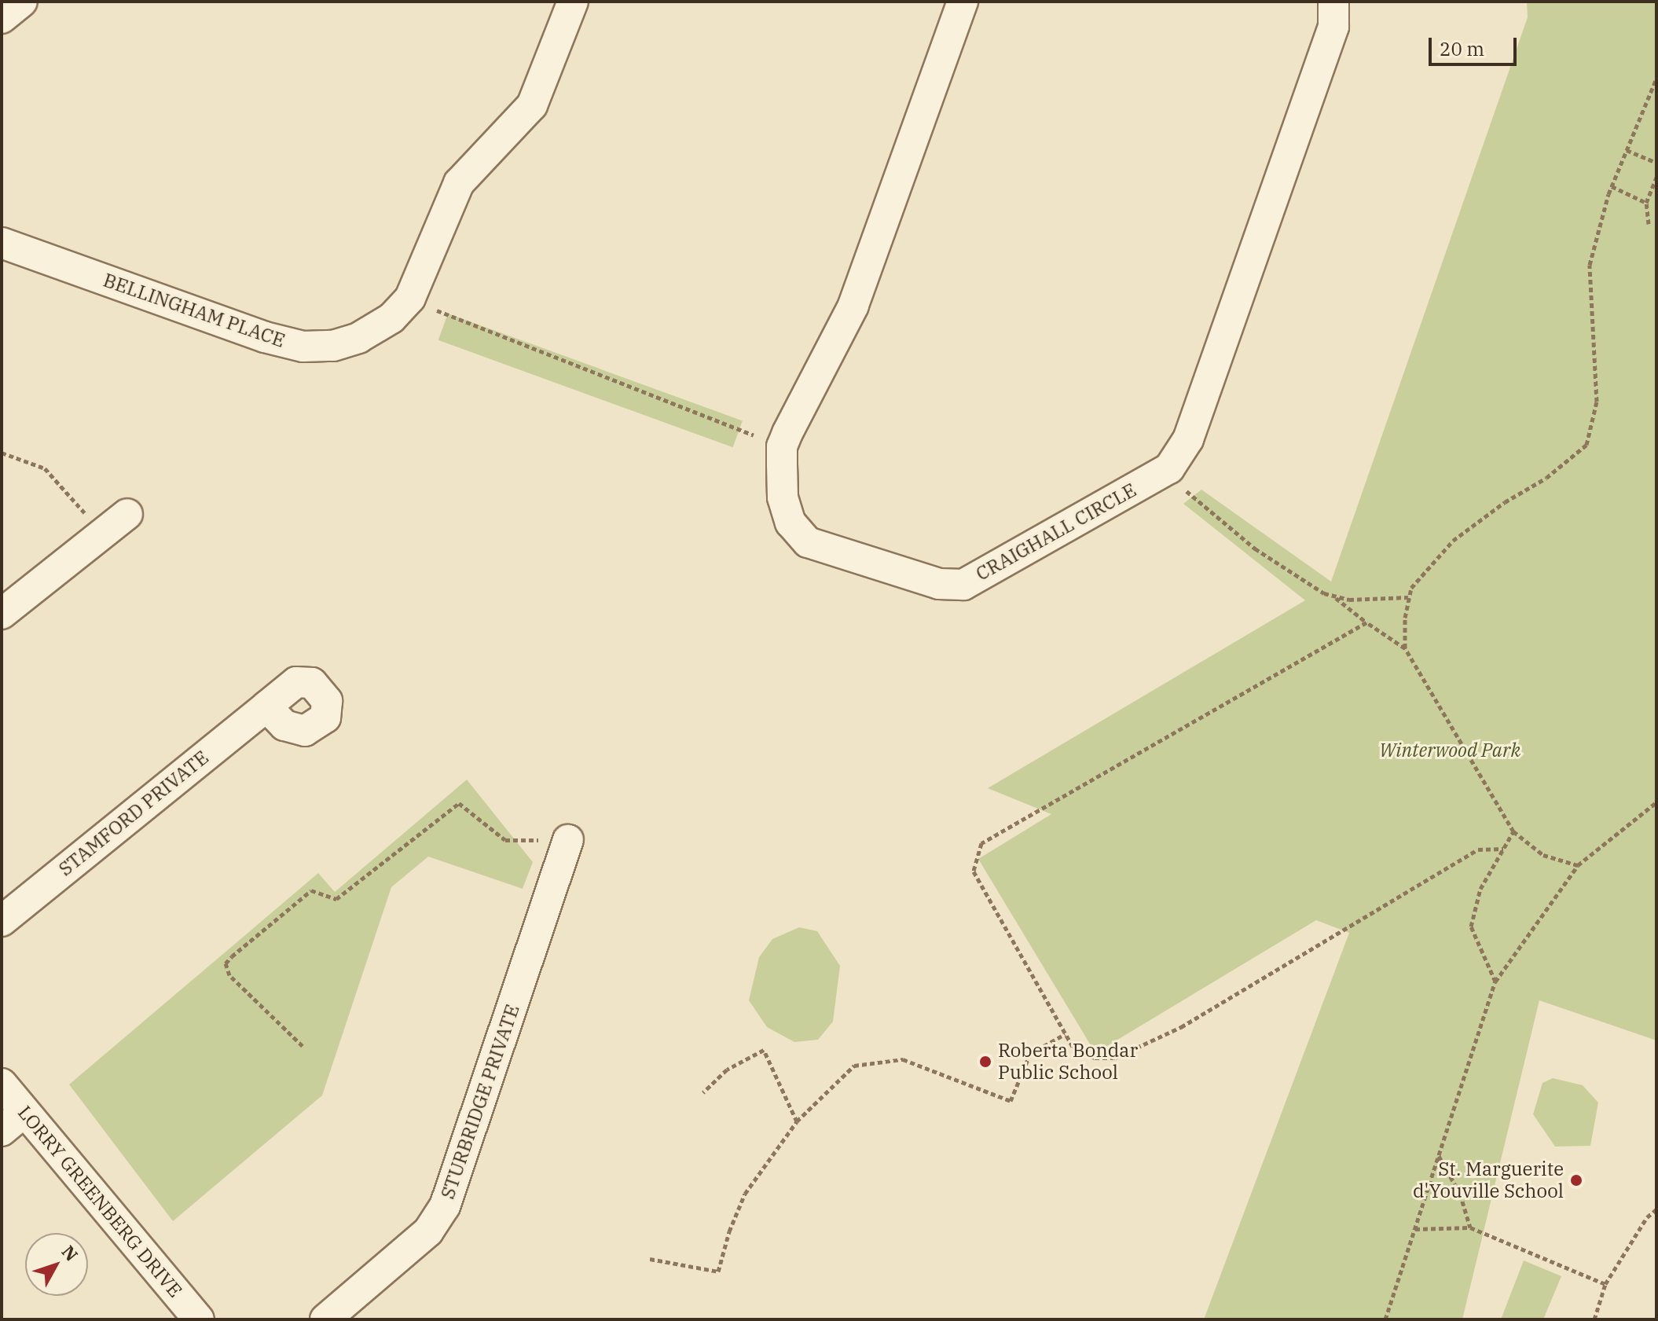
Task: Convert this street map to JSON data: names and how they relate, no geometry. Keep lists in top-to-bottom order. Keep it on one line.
{"streets":{"street":["BELLINGHAM PLACE","CRAIGHALL CIRCLE","STAMFORD PRIVATE","STURBRIDGE PRIVATE","LORRY GREENBERG DRIVE"]},"parks":["Winterwood Park"],"places":["Roberta Bondar Public School","St. Marguerite d'Youville School"],"scale_bar":"20 m","north":"top right"}
